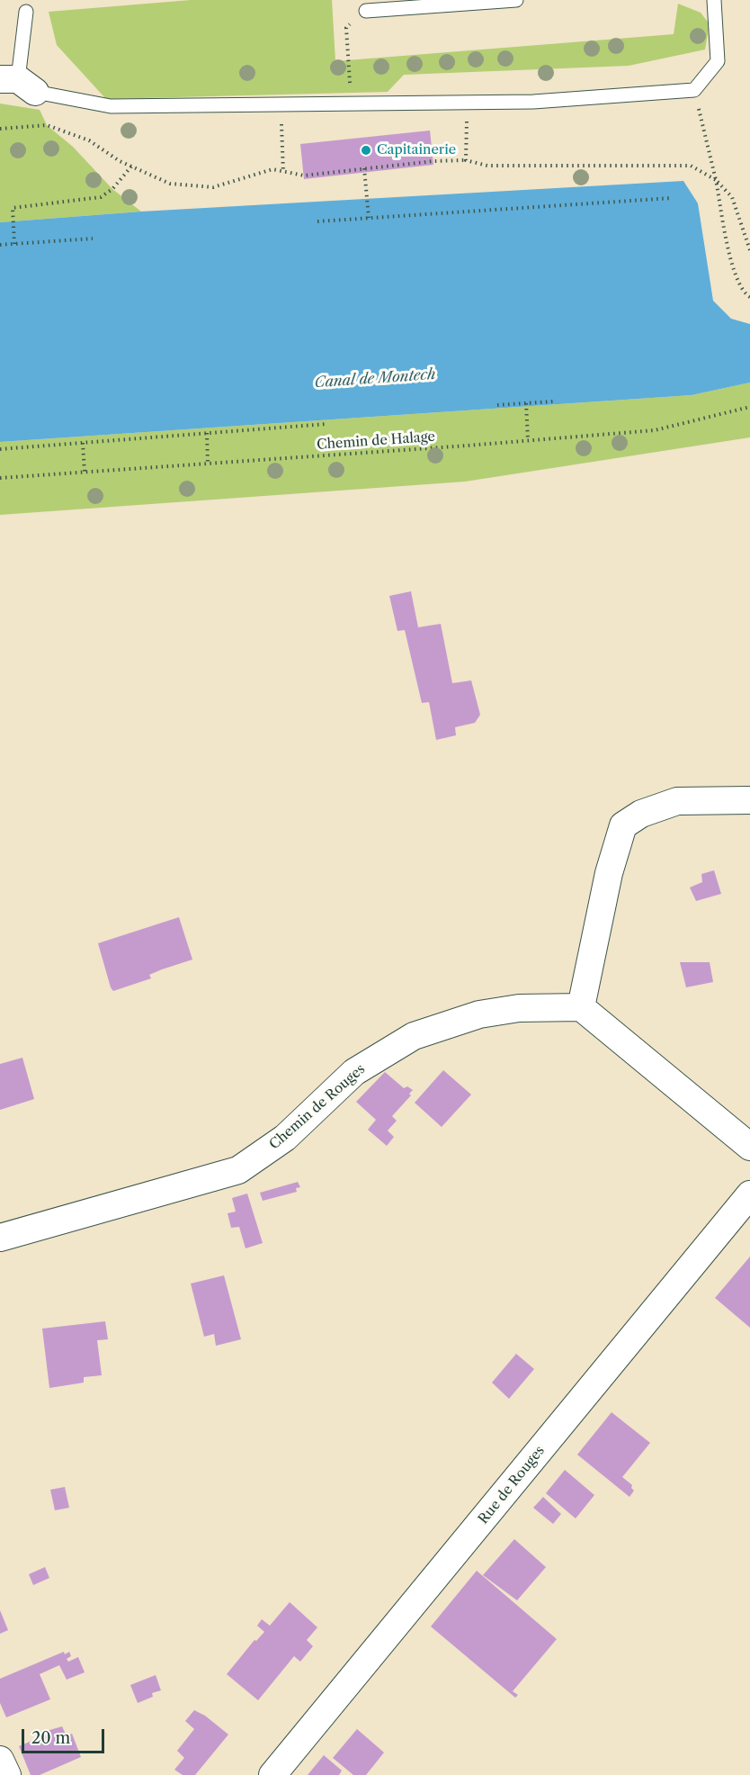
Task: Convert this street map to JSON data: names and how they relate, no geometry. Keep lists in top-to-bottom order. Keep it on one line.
{"streets":{"street":["Chemin de Rouges","Rue de Rouges"],"path":["Chemin de Halage"]},"water":["Canal de Montech"],"places":["Capitainerie"],"scale_bar":"20 m"}
